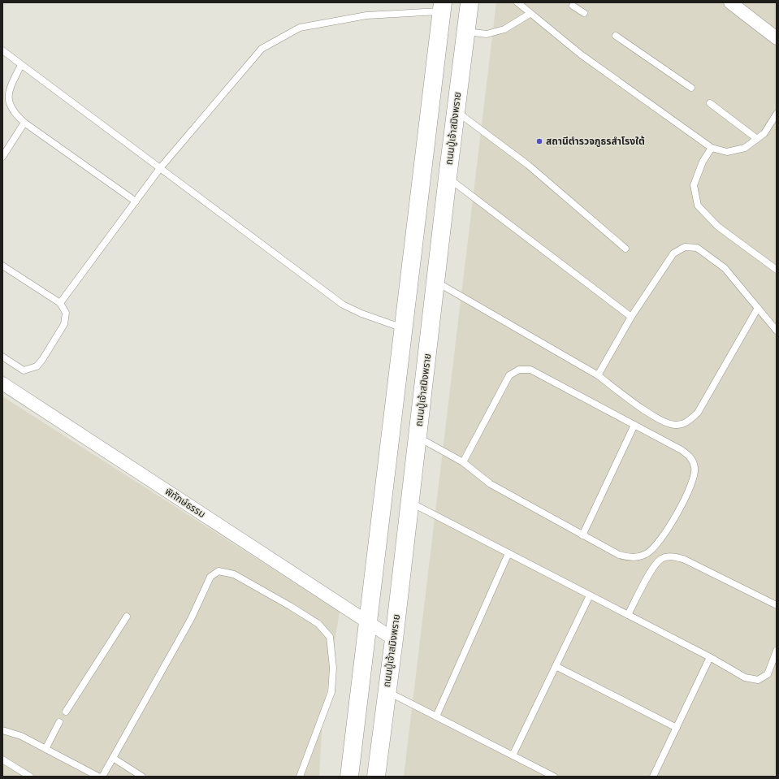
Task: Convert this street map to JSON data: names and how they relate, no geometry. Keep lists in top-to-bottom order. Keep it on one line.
{"streets":{"main road":["ถนนปู่เจ้าสมิงพราย"],"street":["พิทักษ์ธรรม"]},"crossings":[["ถนนปู่เจ้าสมิงพราย","พิทักษ์ธรรม"]],"places":["สถานีตำรวจภูธรสำโรงใต้"]}
